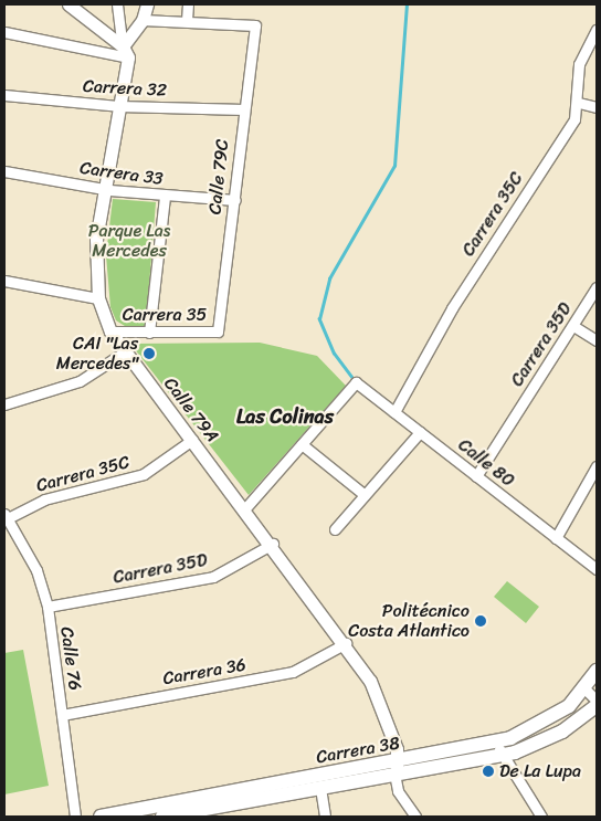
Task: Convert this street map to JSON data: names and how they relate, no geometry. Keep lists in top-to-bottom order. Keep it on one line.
{"streets":{"main road":["Carrera 38"],"street":["Carrera 32","Carrera 33","Calle 79C","Carrera 35C","Carrera 35","Carrera 35D","Calle 79A","Calle 80","Calle 76","Carrera 36"]},"crossings":[["Carrera 32","Calle 79C"],["Carrera 32","Calle 79A"],["Carrera 33","Calle 79C"],["Carrera 33","Calle 79A"],["Calle 79C","Carrera 35"],["Carrera 35C","Calle 79A"],["Carrera 35C","Calle 80"],["Carrera 35C","Calle 76"],["Carrera 35","Calle 79A"],["Carrera 35D","Calle 79A"],["Carrera 35D","Calle 80"],["Carrera 35D","Calle 76"],["Calle 79A","Carrera 36"],["Calle 79A","Carrera 38"],["Calle 76","Carrera 36"]],"districts":["Las Colinas"],"parks":["Parque Las Mercedes"],"places":["CAI \"Las Mercedes\"","Politécnico Costa Atlantico","De La Lupa"]}
